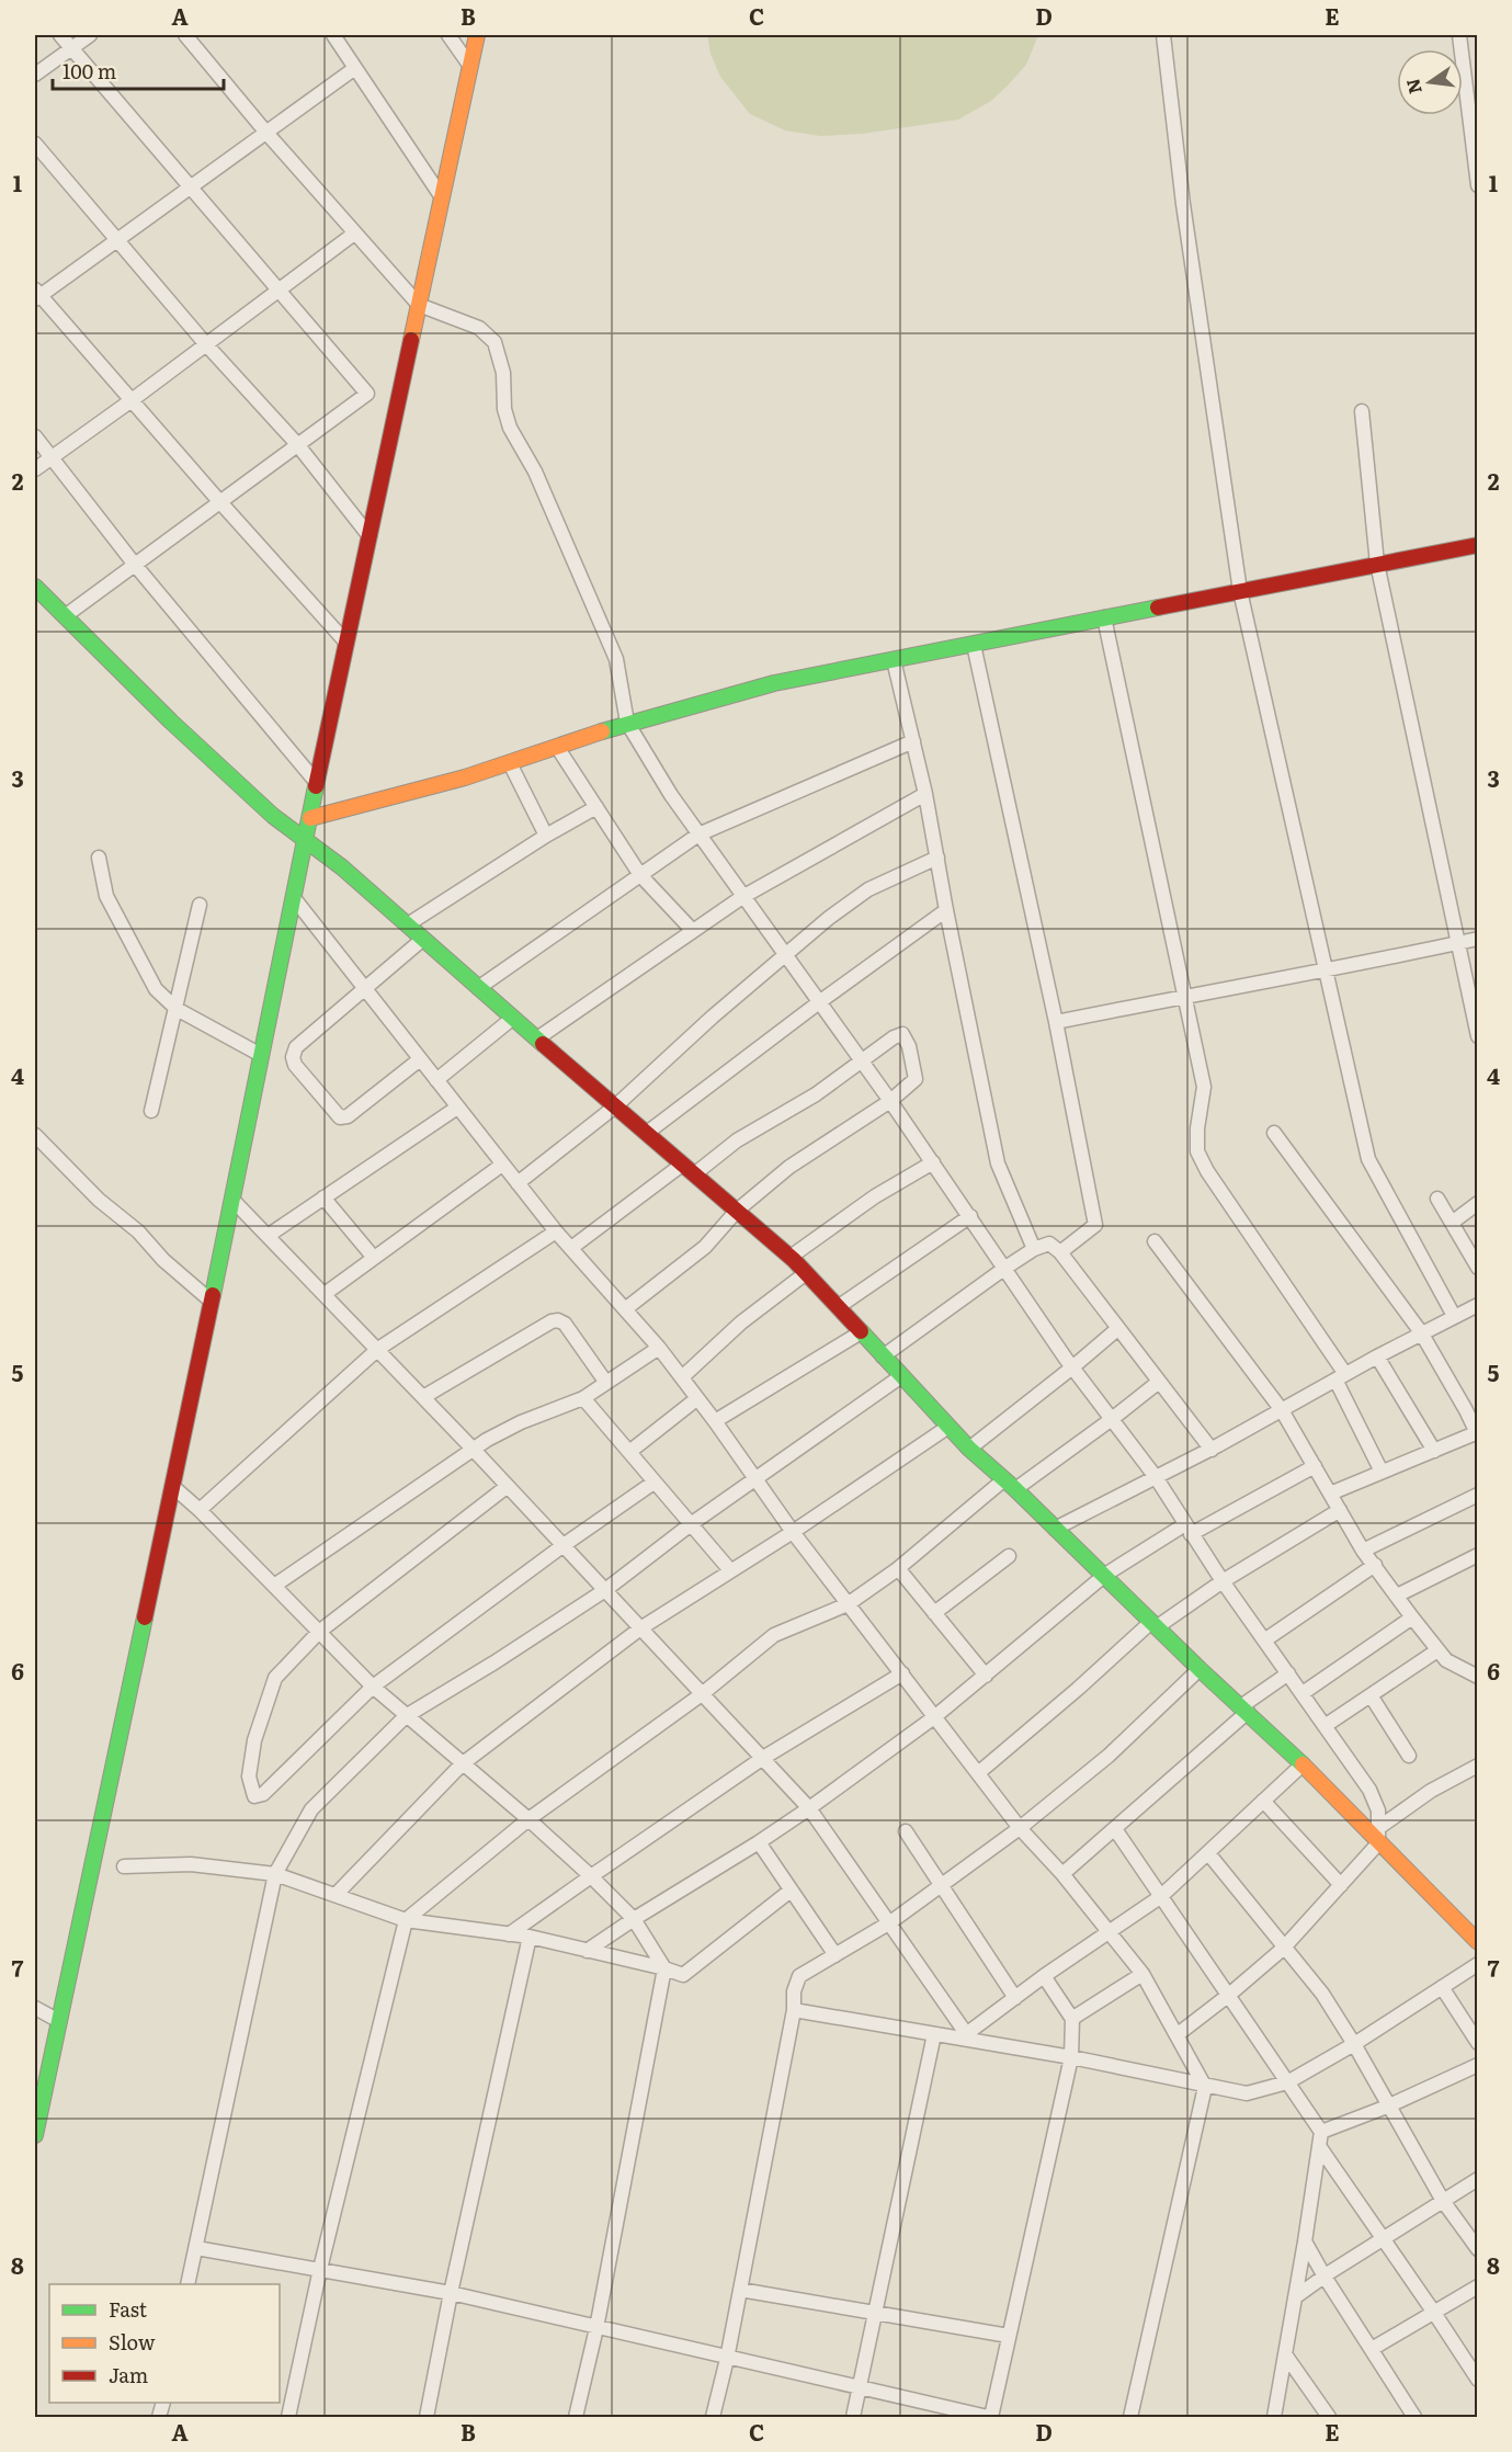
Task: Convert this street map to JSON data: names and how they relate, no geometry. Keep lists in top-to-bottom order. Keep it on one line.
{"legend":["Fast","Slow","Jam"],"scale_bar":"100 m","north":"left","grid":{"columns":["A","B","C","D","E"],"rows":["1","2","3","4","5","6","7","8"]}}
